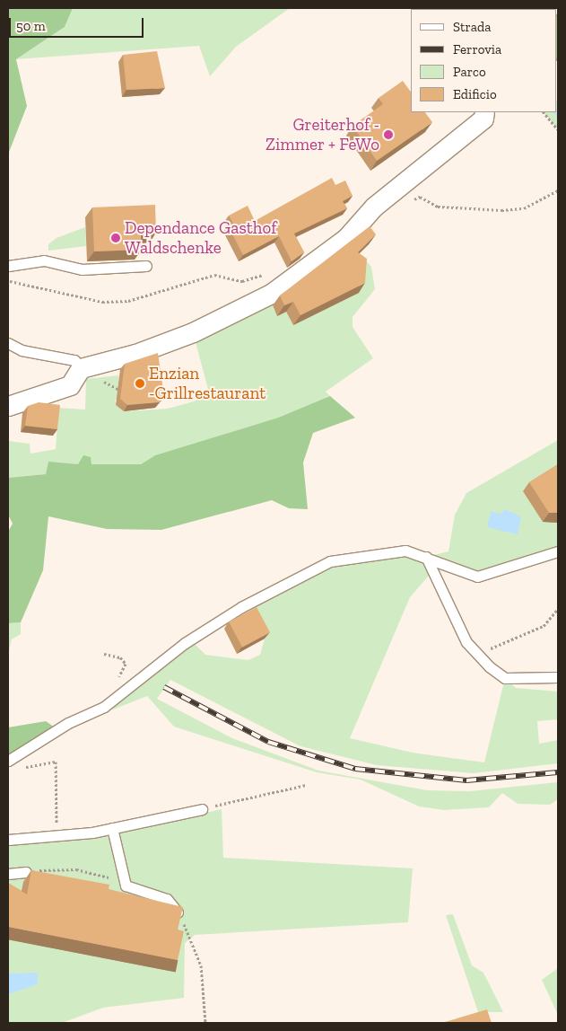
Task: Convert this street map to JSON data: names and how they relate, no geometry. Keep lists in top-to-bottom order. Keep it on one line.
{"places":["Greiterhof - Zimmer + FeWo","Dependance Gasthof Waldschenke","Enzian -Grillrestaurant"],"legend":["Strada","Ferrovia","Parco","Edificio"],"scale_bar":"50 m"}
